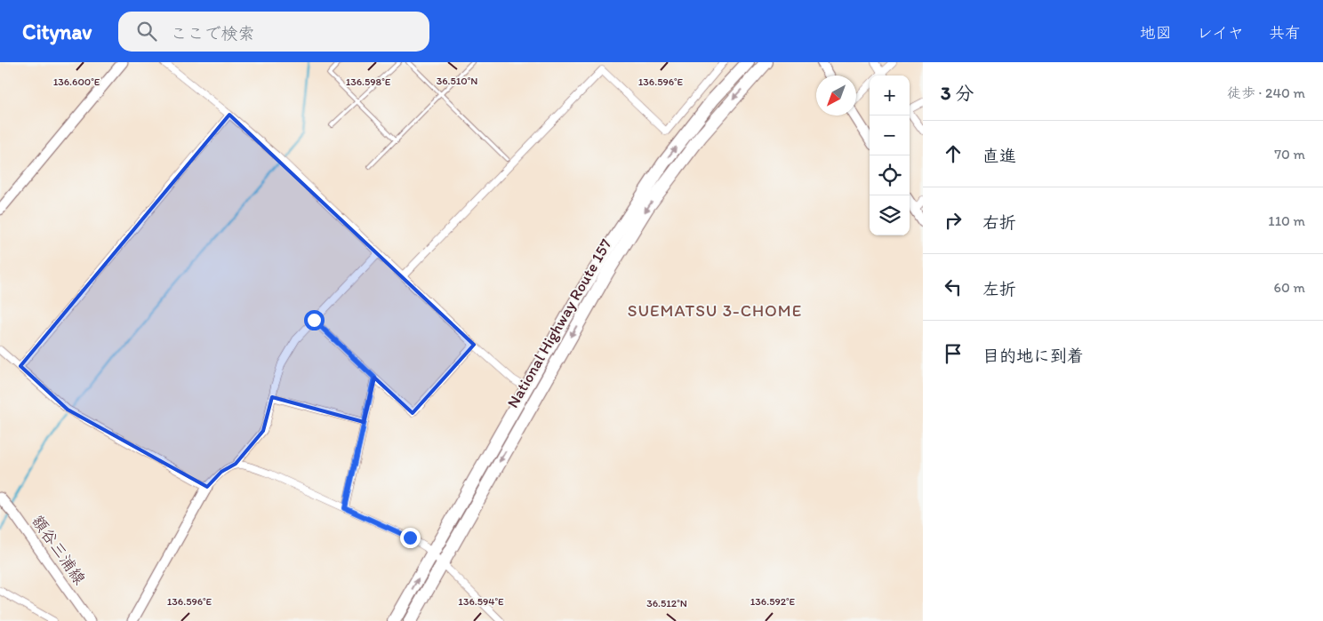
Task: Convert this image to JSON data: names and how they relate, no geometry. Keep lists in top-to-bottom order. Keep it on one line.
{"streets":{"highway":["National Highway Route 157"],"street":["額谷三浦線"]},"districts":["SUEMATSU 3-CHOME"],"north":"bottom left","page":{"header":"Citynav","search":"ここで検索","nav":["地図","レイヤ","共有"],"heading":["3 分","徒歩 · 240 m"],"map_buttons":["+","−"],"list":[["直進","70 m"],["右折","110 m"],["左折","60 m"],"目的地に到着"]},"coordinates":["36.510°N","136.600°E","136.598°E","136.596°E","136.594°E","136.592°E","36.512°N"]}
